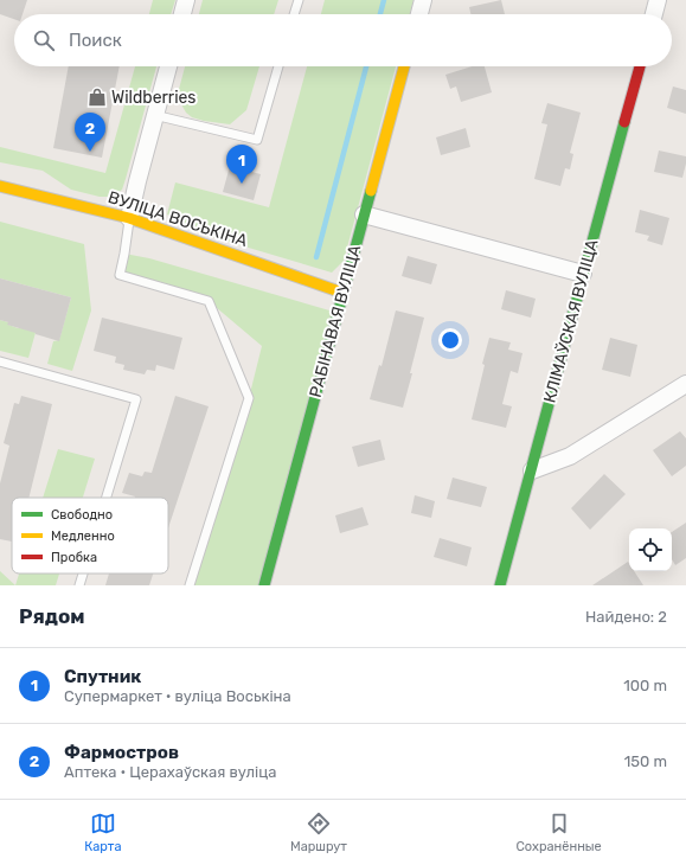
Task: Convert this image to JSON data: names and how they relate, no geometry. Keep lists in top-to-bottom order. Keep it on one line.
{"streets":{"street":["ВУЛІЦА ВОСЬКІНА","РАБІНАВАЯ ВУЛІЦА","КЛІМАЎСКАЯ ВУЛІЦА"]},"crossings":[["ВУЛІЦА ВОСЬКІНА","РАБІНАВАЯ ВУЛІЦА"]],"places":{"shop":["Wildberries"]},"legend":["Свободно","Медленно","Пробка"],"page":{"search":"Поиск","pins":["2","1"],"heading":["Рядом","Найдено: 2"],"list":[{"mark":"1","name":"Спутник","note":"Супермаркет · вуліца Воськіна","value":"100 m"},{"mark":"2","name":"Фармостров","note":"Аптека · Церахаўская вуліца","value":"150 m"}],"nav":["Карта","Маршрут","Сохранённые"]}}
